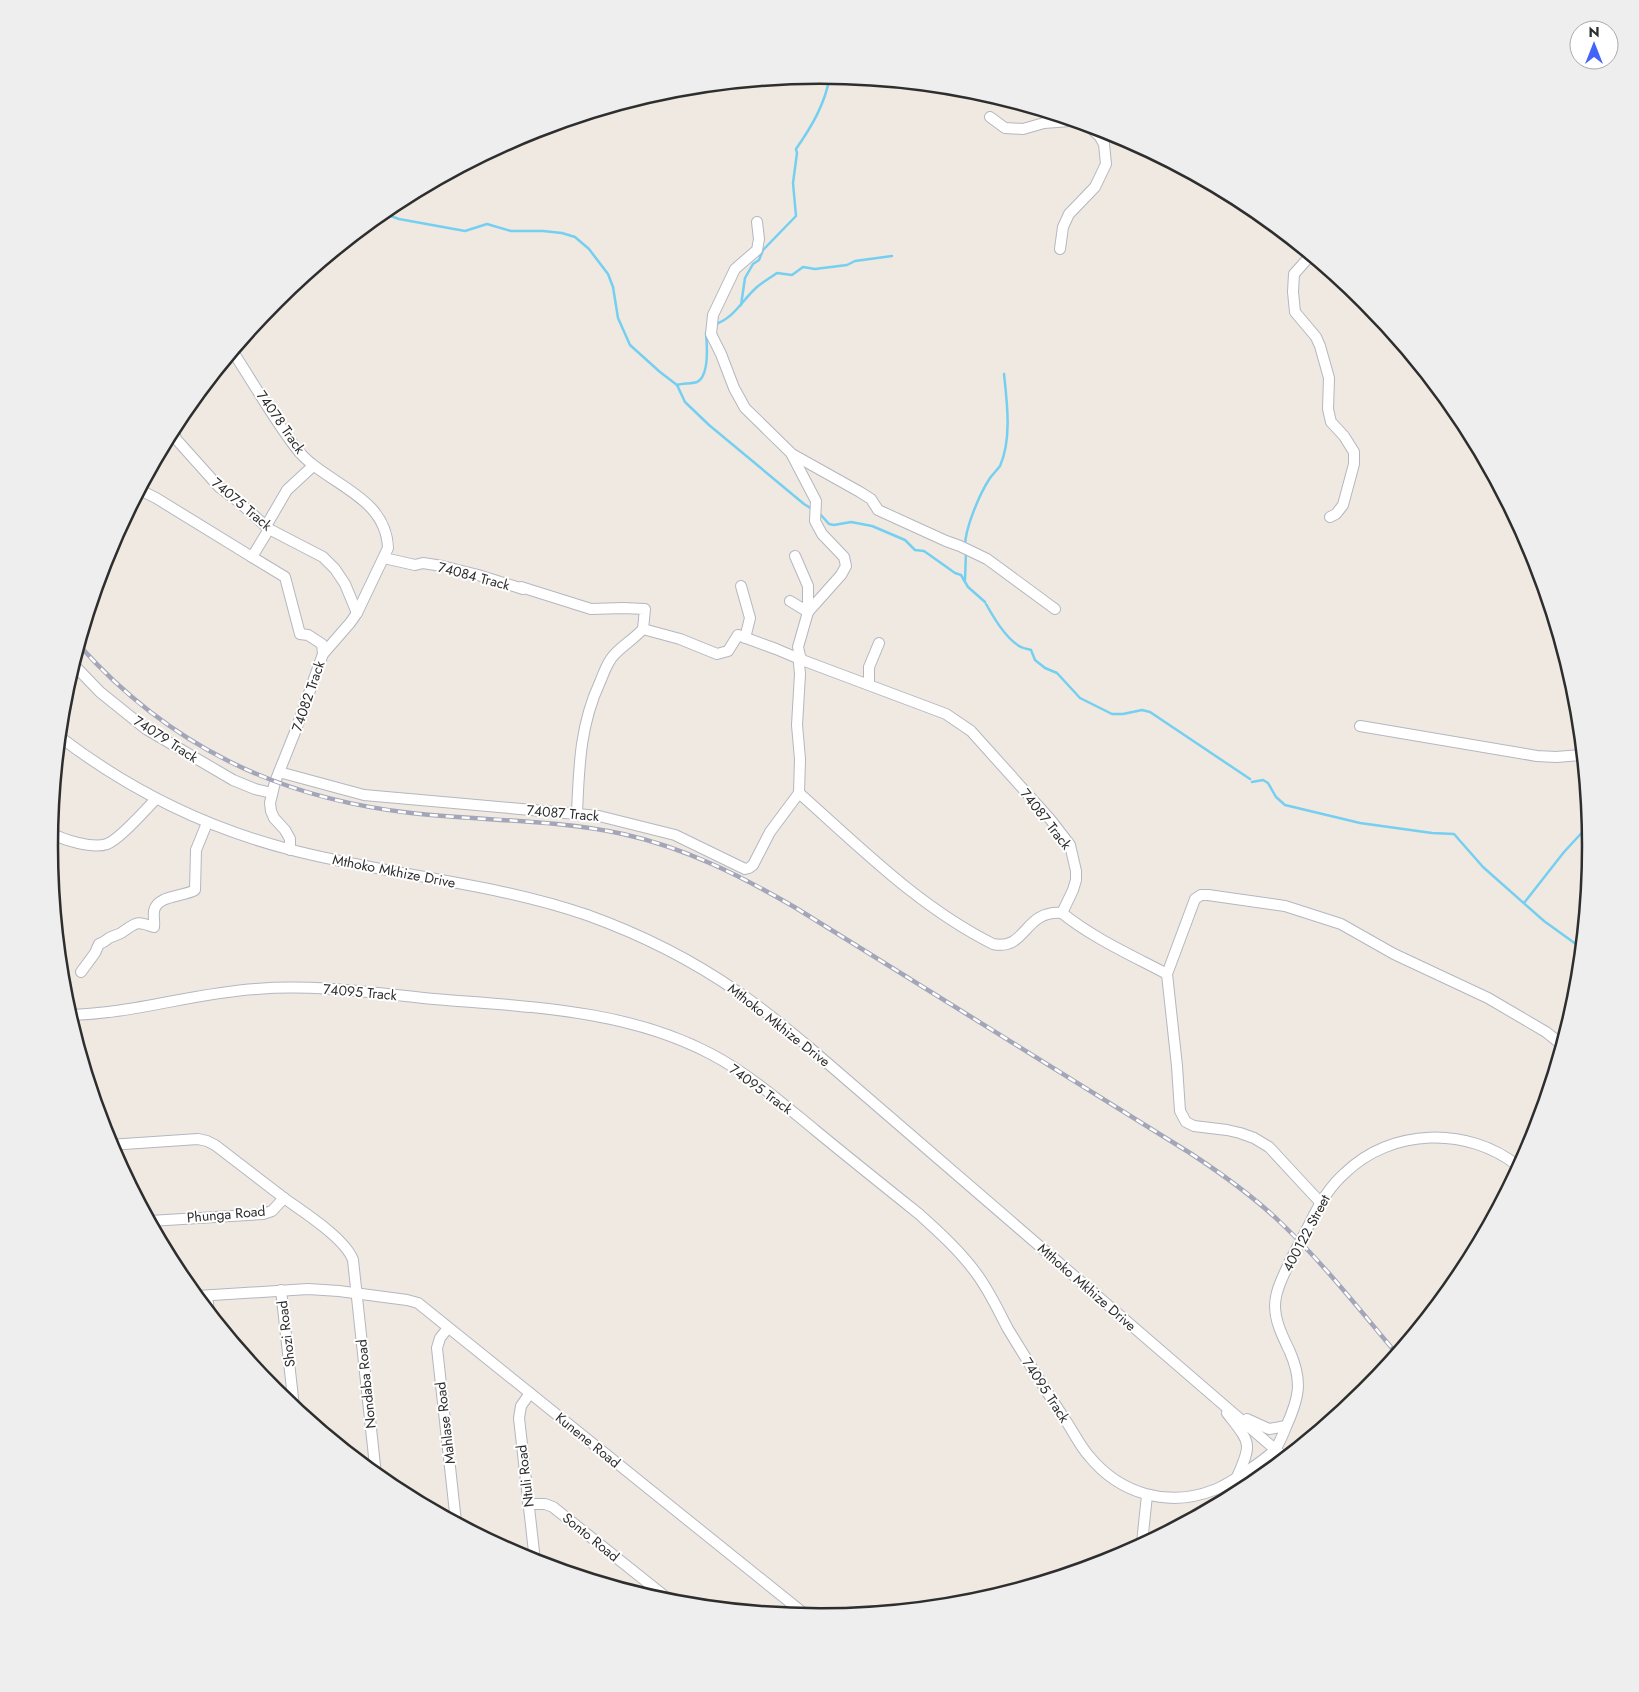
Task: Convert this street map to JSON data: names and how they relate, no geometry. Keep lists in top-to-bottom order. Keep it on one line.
{"streets":{"street":["74078 Track","74075 Track","74084 Track","74082 Track","74079 Track","74087 Track","Mthoko Mkhize Drive","74095 Track","Phunga Road","400122 Street","Shozi Road","Nondaba Road","Mahlase Road","Kunene Road","Ntuli Road","Sonto Road"]},"crossings":[["74078 Track","74082 Track"],["74075 Track","74082 Track"],["74084 Track","74082 Track"],["74082 Track","74079 Track"],["74082 Track","74087 Track"],["74082 Track","Mthoko Mkhize Drive"],["Mthoko Mkhize Drive","74095 Track"],["Mthoko Mkhize Drive","400122 Street"],["74095 Track","400122 Street"],["Shozi Road","Kunene Road"],["Nondaba Road","Kunene Road"],["Mahlase Road","Kunene Road"],["Kunene Road","Ntuli Road"],["Ntuli Road","Sonto Road"]],"north":"top"}
